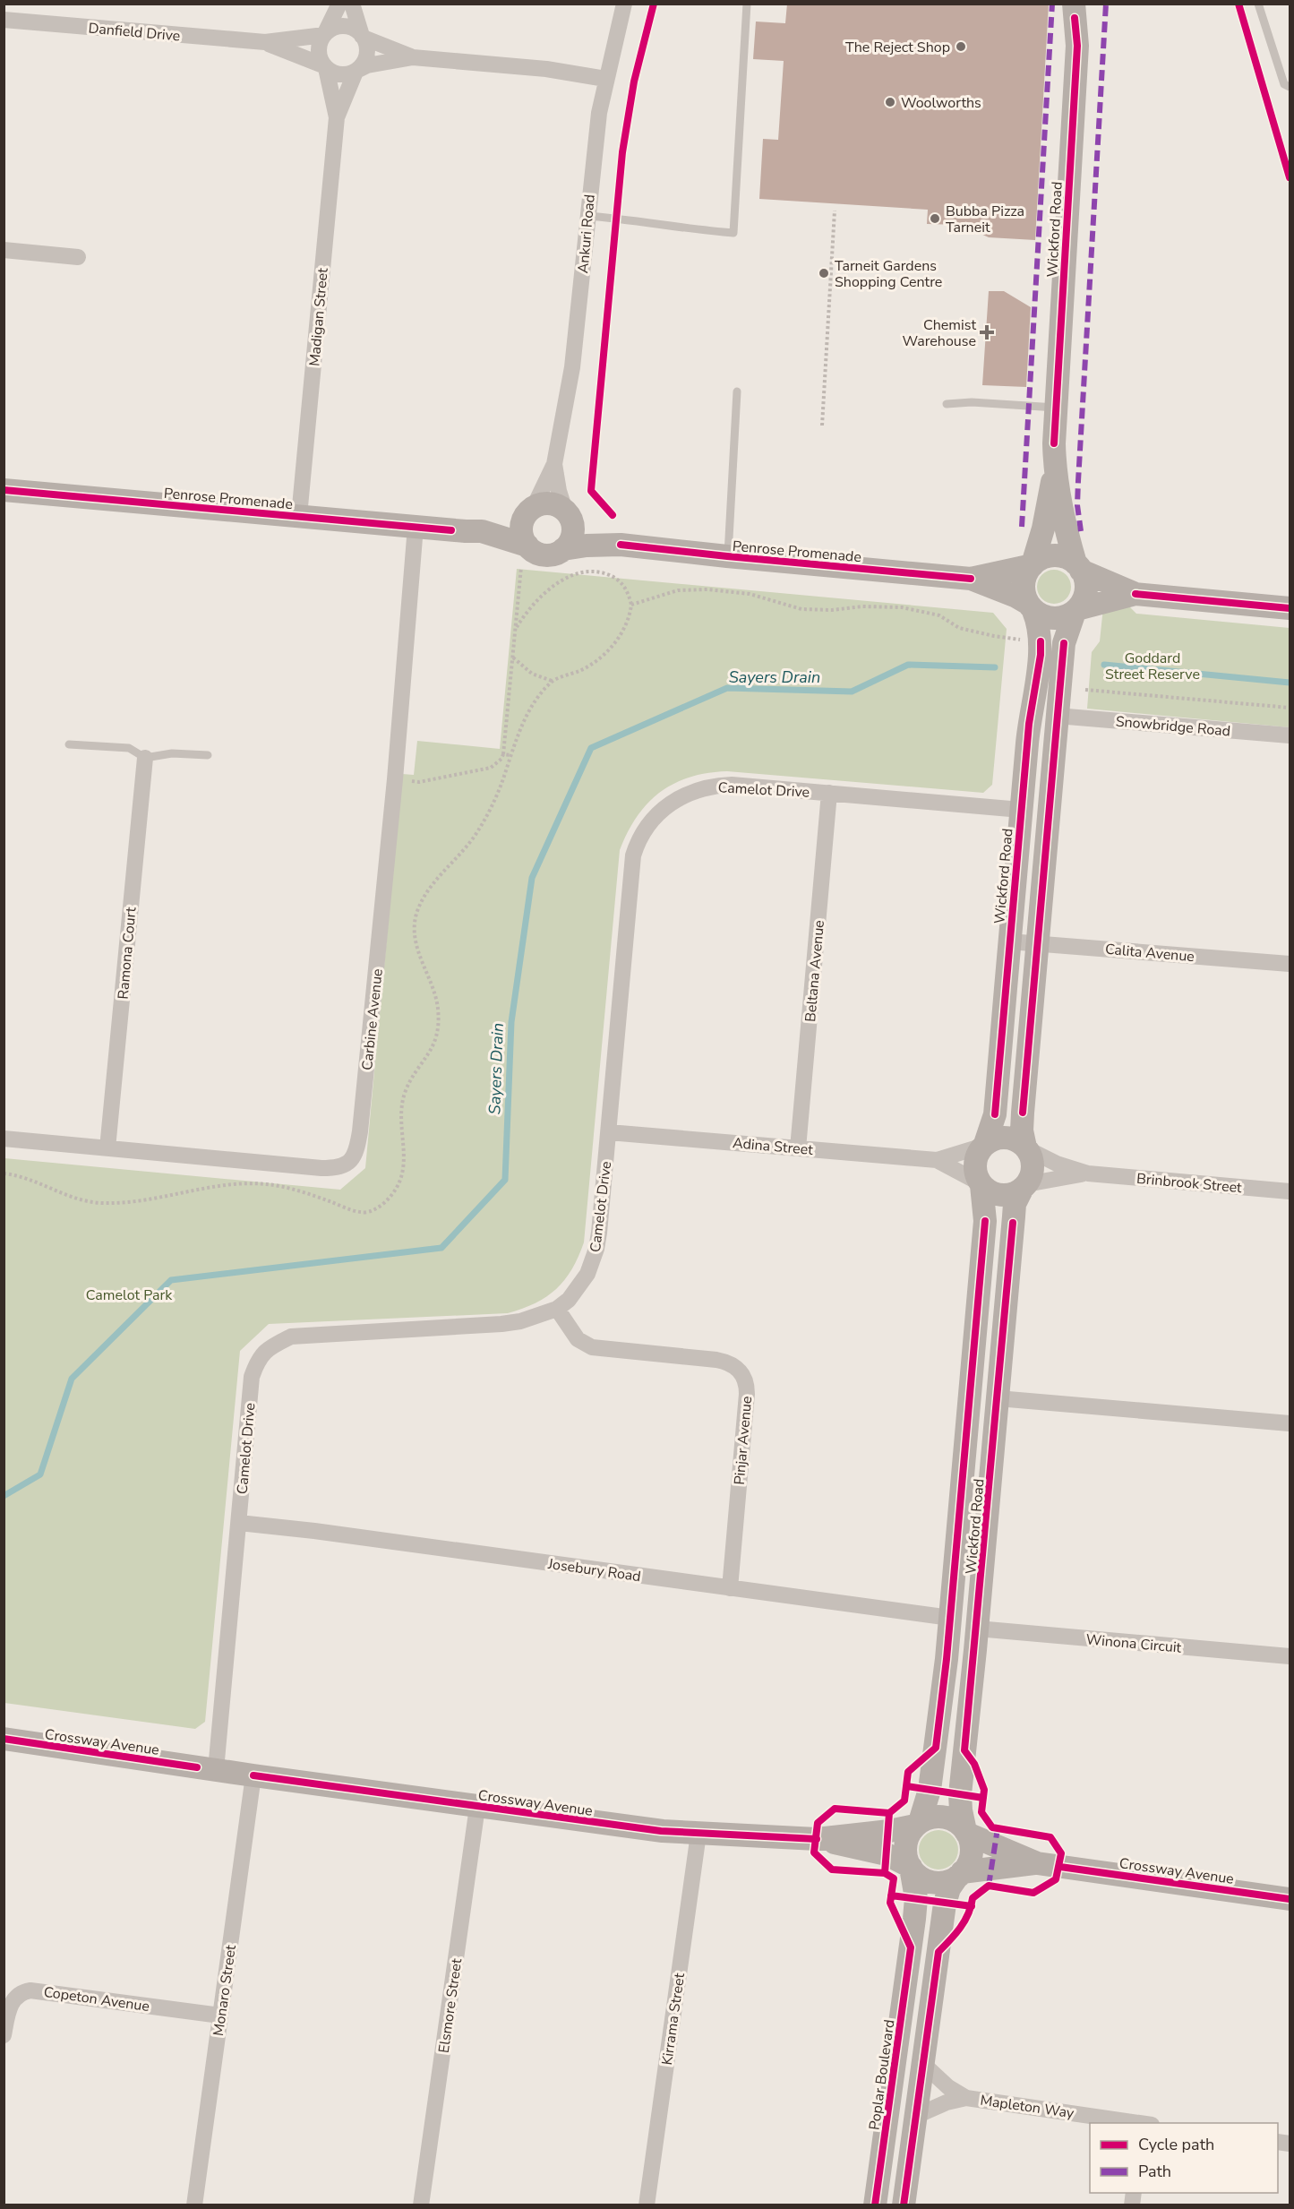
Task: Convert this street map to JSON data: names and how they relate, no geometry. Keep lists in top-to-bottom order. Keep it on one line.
{"streets":{"street":["Danfield Drive","Wickford Road","Ankuri Road","Madigan Street","Penrose Promenade","Snowbridge Road","Camelot Drive","Calita Avenue","Ramona Court","Beltana Avenue","Carbine Avenue","Adina Street","Brinbrook Street","Pinjar Avenue","Josebury Road","Winona Circuit","Crossway Avenue","Monaro Street","Copeton Avenue","Elsmore Street","Kirrama Street","Poplar Boulevard","Mapleton Way"]},"crossings":[["Danfield Drive","Madigan Street"],["Wickford Road","Penrose Promenade"],["Wickford Road","Camelot Drive"],["Wickford Road","Calita Avenue"],["Wickford Road","Adina Street"],["Wickford Road","Brinbrook Street"],["Wickford Road","Josebury Road"],["Wickford Road","Winona Circuit"],["Wickford Road","Crossway Avenue"],["Wickford Road","Poplar Boulevard"],["Ankuri Road","Penrose Promenade"],["Madigan Street","Penrose Promenade"],["Penrose Promenade","Carbine Avenue"],["Camelot Drive","Beltana Avenue"],["Camelot Drive","Adina Street"],["Camelot Drive","Pinjar Avenue"],["Camelot Drive","Josebury Road"],["Camelot Drive","Crossway Avenue"],["Ramona Court","Carbine Avenue"],["Beltana Avenue","Adina Street"],["Adina Street","Brinbrook Street"],["Pinjar Avenue","Josebury Road"],["Crossway Avenue","Monaro Street"],["Crossway Avenue","Elsmore Street"],["Crossway Avenue","Kirrama Street"],["Crossway Avenue","Poplar Boulevard"],["Monaro Street","Copeton Avenue"]],"water":["Sayers Drain"],"parks":["Goddard Street Reserve","Camelot Park"],"places":{"other":["The Reject Shop","Woolworths","Bubba Pizza Tarneit","Tarneit Gardens Shopping Centre"],"health":["Chemist Warehouse"]},"legend":["Cycle path","Path"]}
